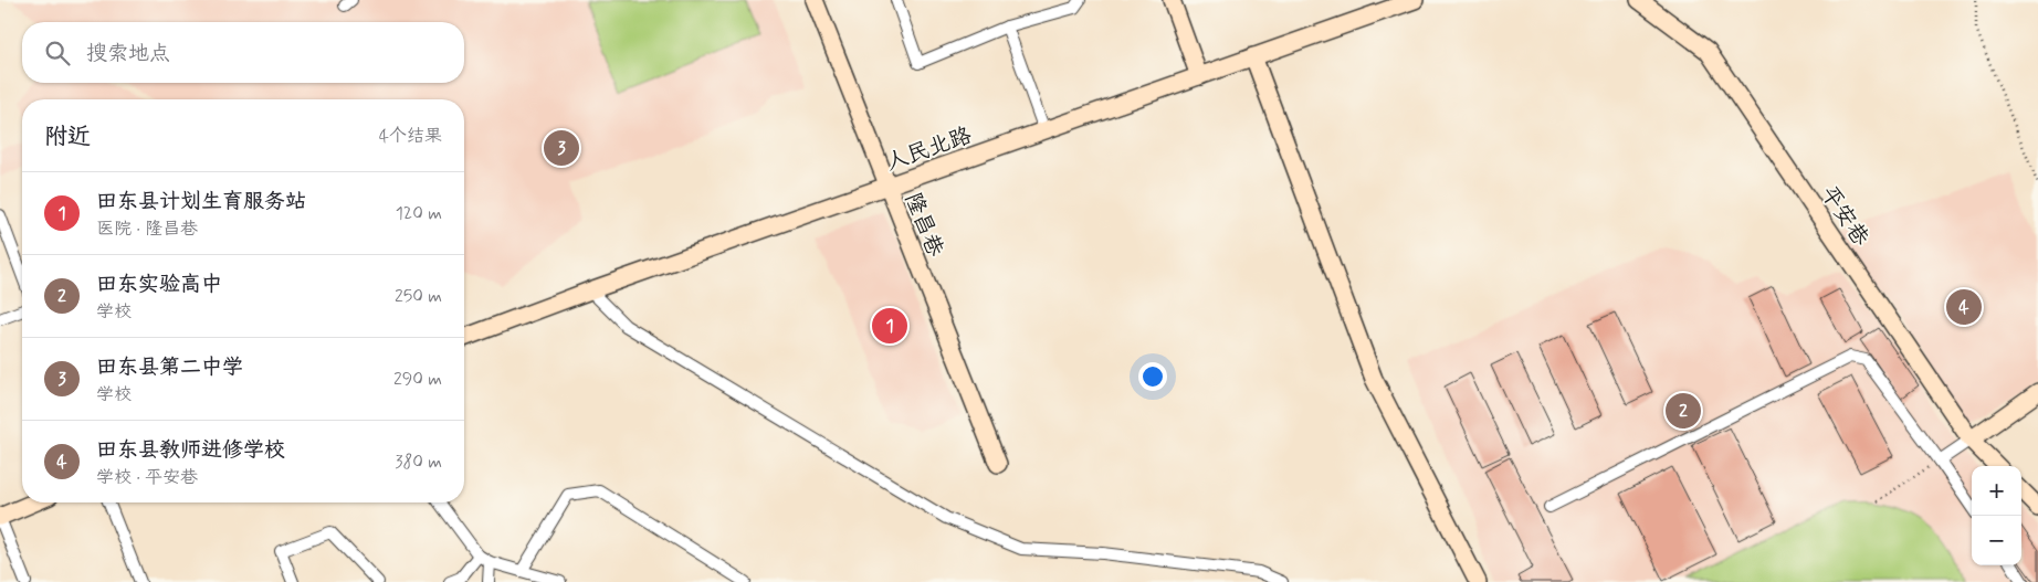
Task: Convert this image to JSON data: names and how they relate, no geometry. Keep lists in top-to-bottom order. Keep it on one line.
{"streets":{"street":["人民北路","平安巷","隆昌巷"]},"crossings":[["人民北路","隆昌巷"]],"page":{"search":"搜索地点","heading":["附近","4个结果"],"pins":["3","4","1","2"],"list":[{"mark":"1","name":"田东县计划生育服务站","note":"医院 · 隆昌巷","value":"120 m"},{"mark":"2","name":"田东实验高中","note":"学校","value":"250 m"},{"mark":"3","name":"田东县第二中学","note":"学校","value":"290 m"},{"mark":"4","name":"田东县教师进修学校","note":"学校 · 平安巷","value":"380 m"}],"map_buttons":["+","−"]}}
